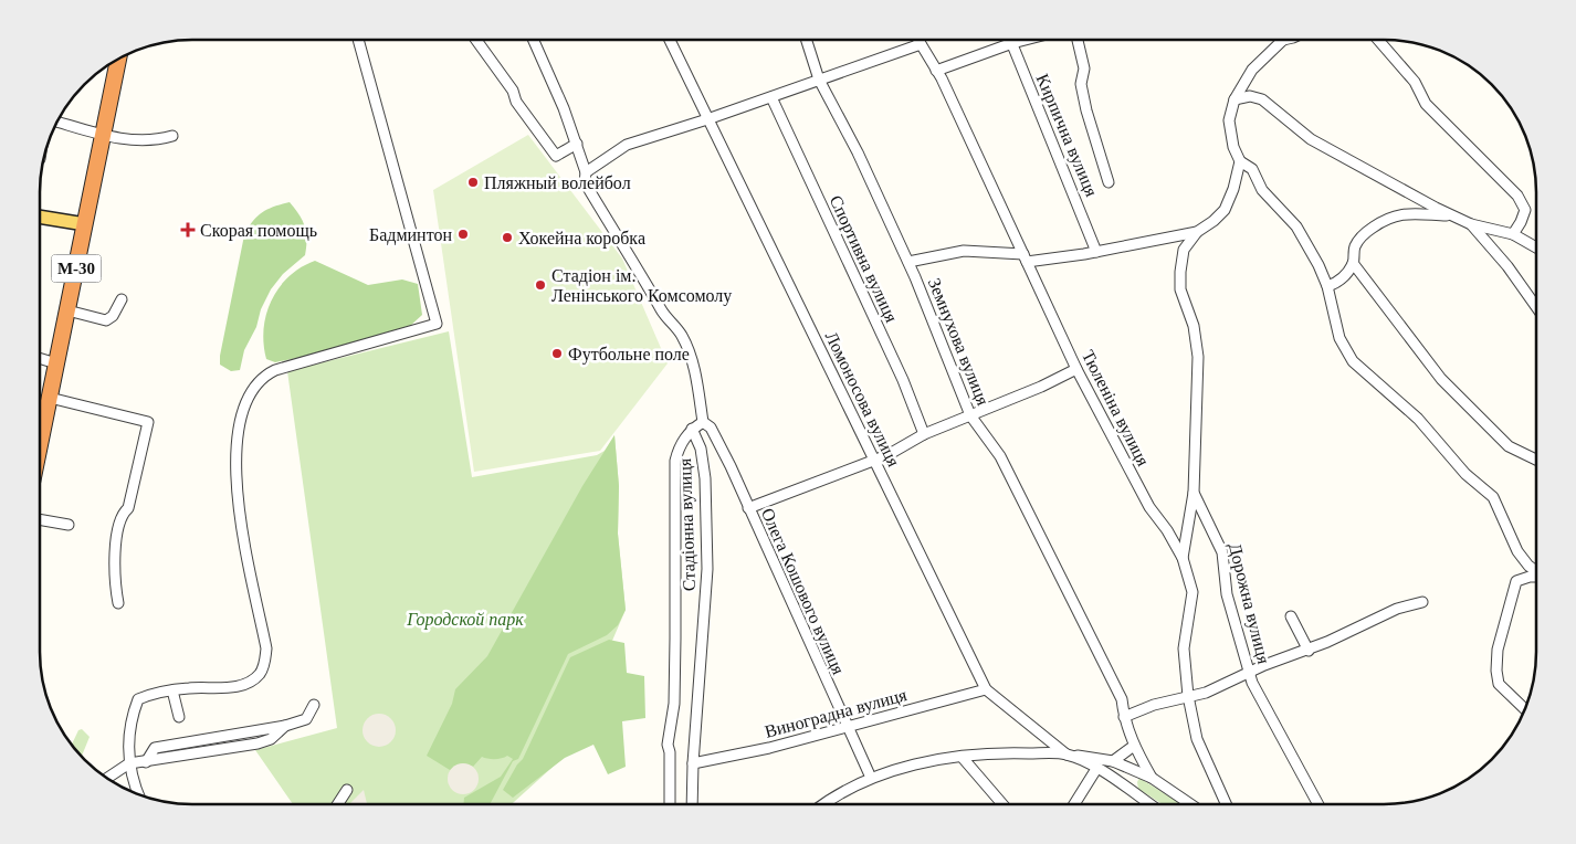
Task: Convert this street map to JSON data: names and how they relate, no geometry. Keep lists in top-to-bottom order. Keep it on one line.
{"streets":{"highway":["М-30"],"street":["Кирпична вулиця","Спортивна вулиця","Земнухова вулиця","Ломоносова вулиця","Тюленіна вулиця","Стадіонна вулиця","Олега Кошового вулиця","Дорожна вулиця","Виноградна вулиця"]},"crossings":[["Ломоносова вулиця","Виноградна вулиця"],["Стадіонна вулиця","Виноградна вулиця"],["Олега Кошового вулиця","Виноградна вулиця"]],"parks":["Городской парк"],"places":{"other":["Пляжный волейбол","Бадминтон","Хокейна коробка","Стадіон ім. Ленінського Комсомолу","Футбольне поле"],"health":["Скорая помощь"]}}
